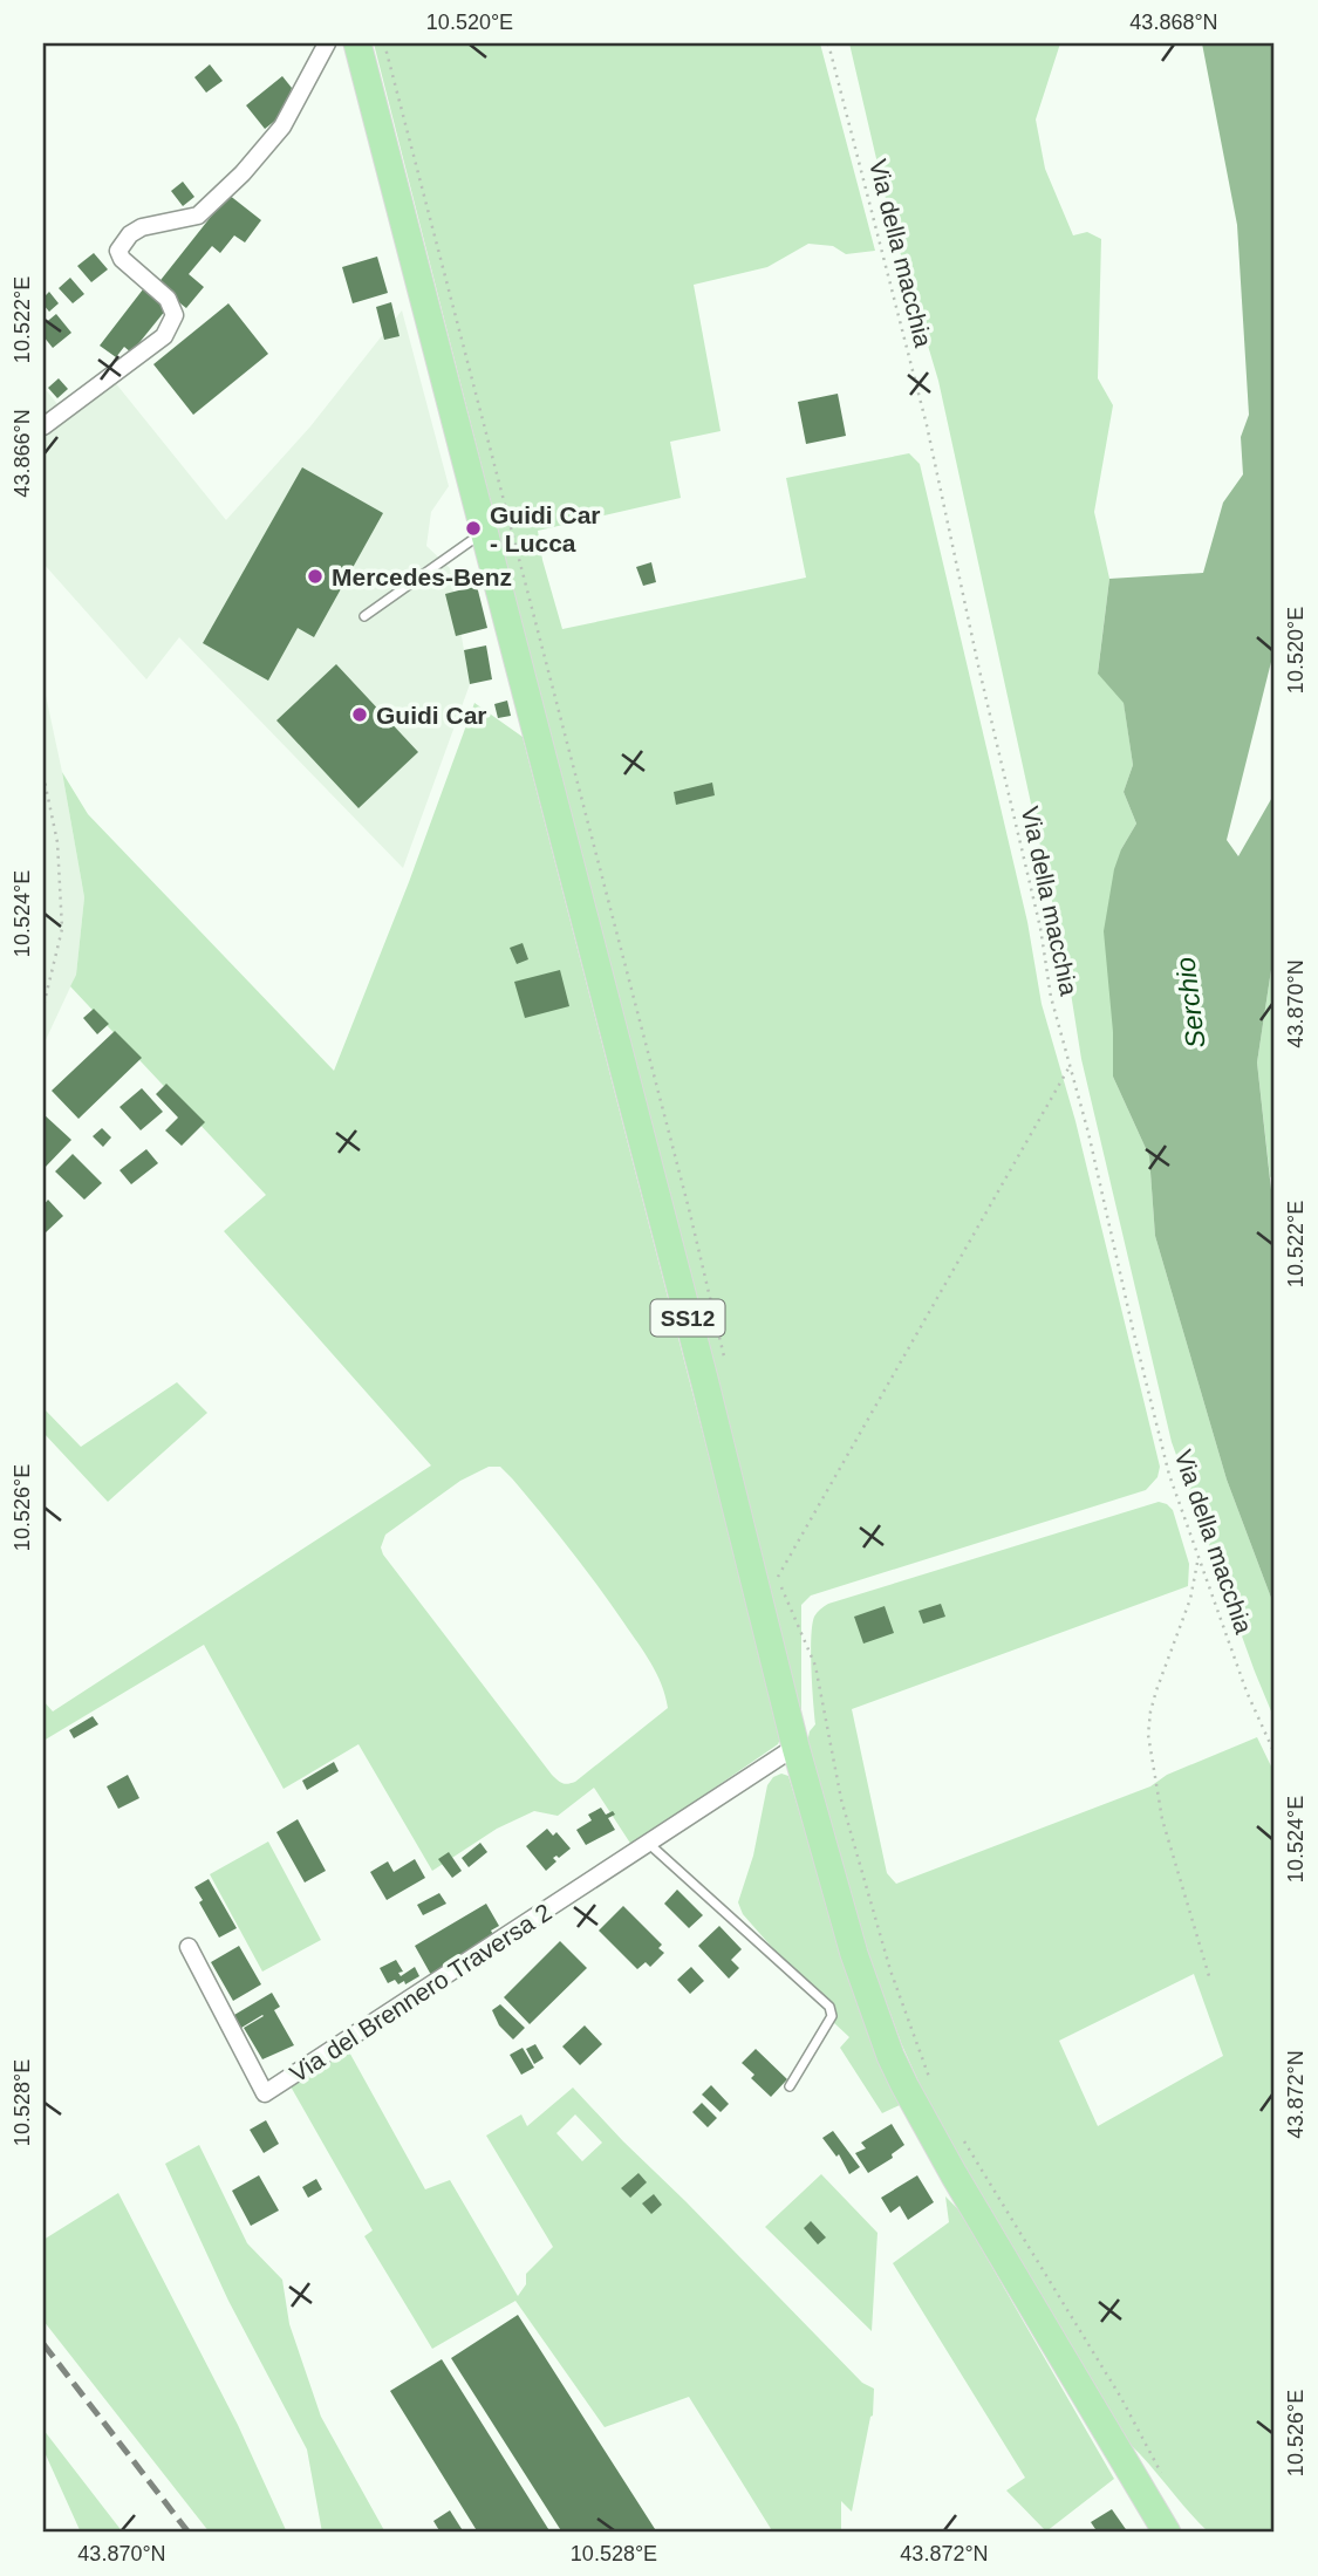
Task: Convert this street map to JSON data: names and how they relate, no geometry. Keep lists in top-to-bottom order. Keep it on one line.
{"streets":{"main road":["SS12"],"street":["Via del Brennero Traversa 2"],"path":["Via della macchia"]},"crossings":[["SS12","Via del Brennero Traversa 2"]],"water":["Serchio"],"places":["Guidi Car - Lucca","Mercedes-Benz","Guidi Car"],"coordinates":["10.520°E","43.868°N","10.522°E","43.866°N","10.524°E","43.870°N","10.526°E","43.872°N","10.528°E"]}
